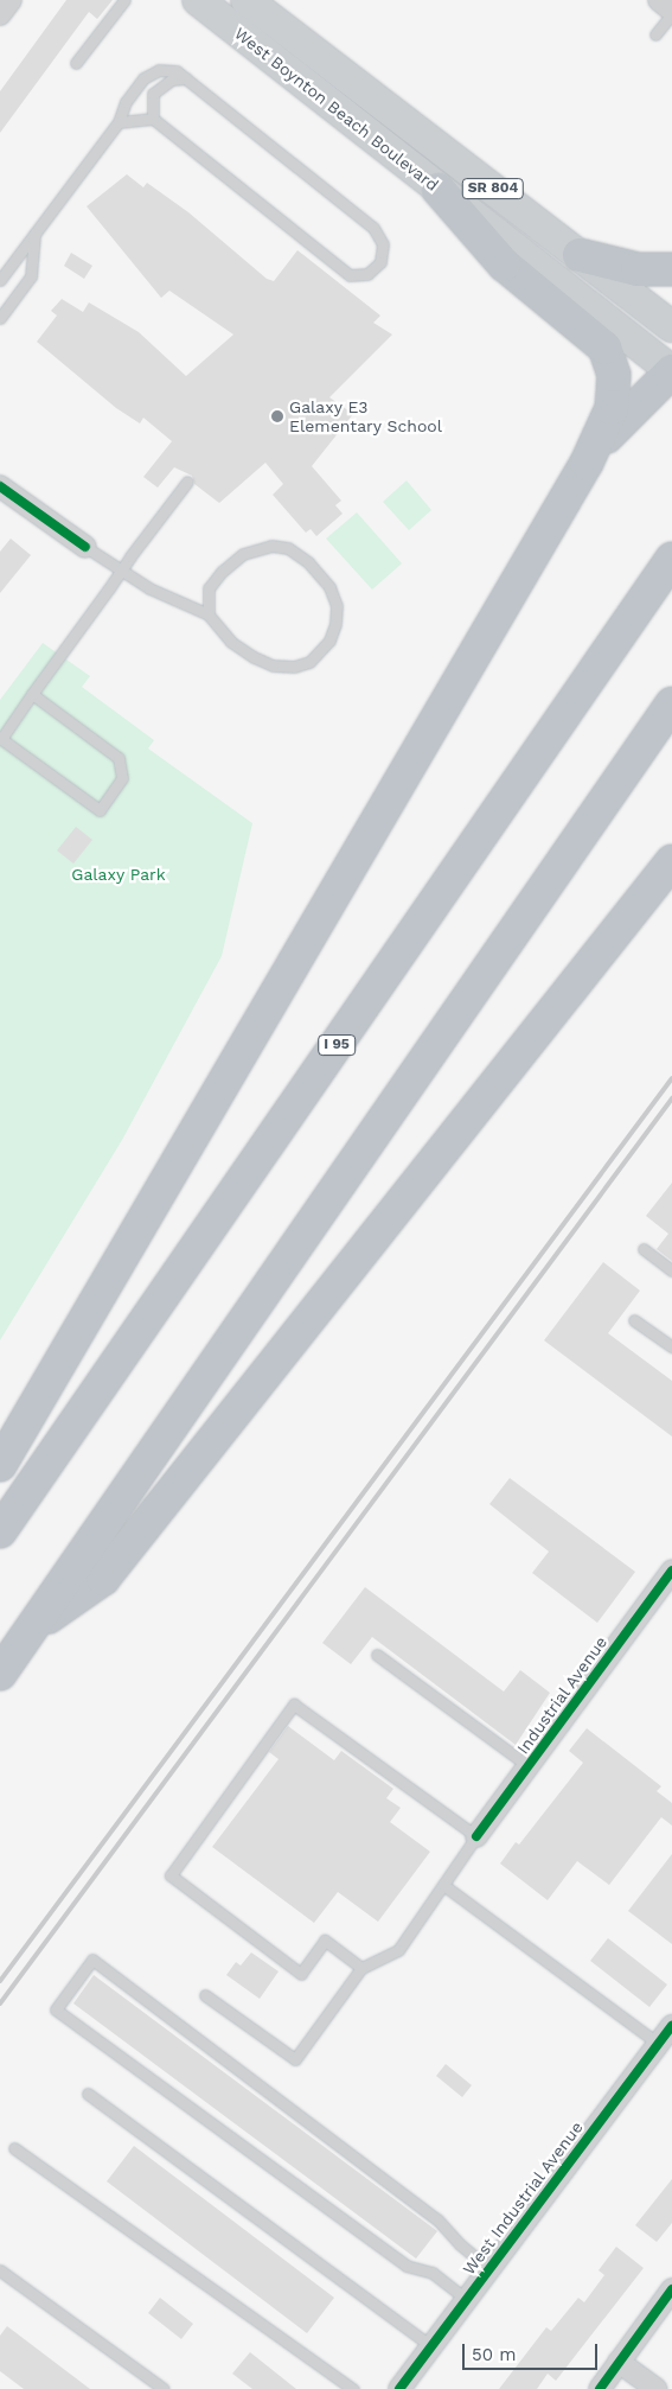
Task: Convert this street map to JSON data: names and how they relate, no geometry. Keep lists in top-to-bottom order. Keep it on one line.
{"streets":{"highway":["I 95"],"main road":["West Boynton Beach Boulevard","SR 804"],"street":["Industrial Avenue","West Industrial Avenue"]},"parks":["Galaxy Park"],"places":["Galaxy E3 Elementary School"],"scale_bar":"50 m"}
